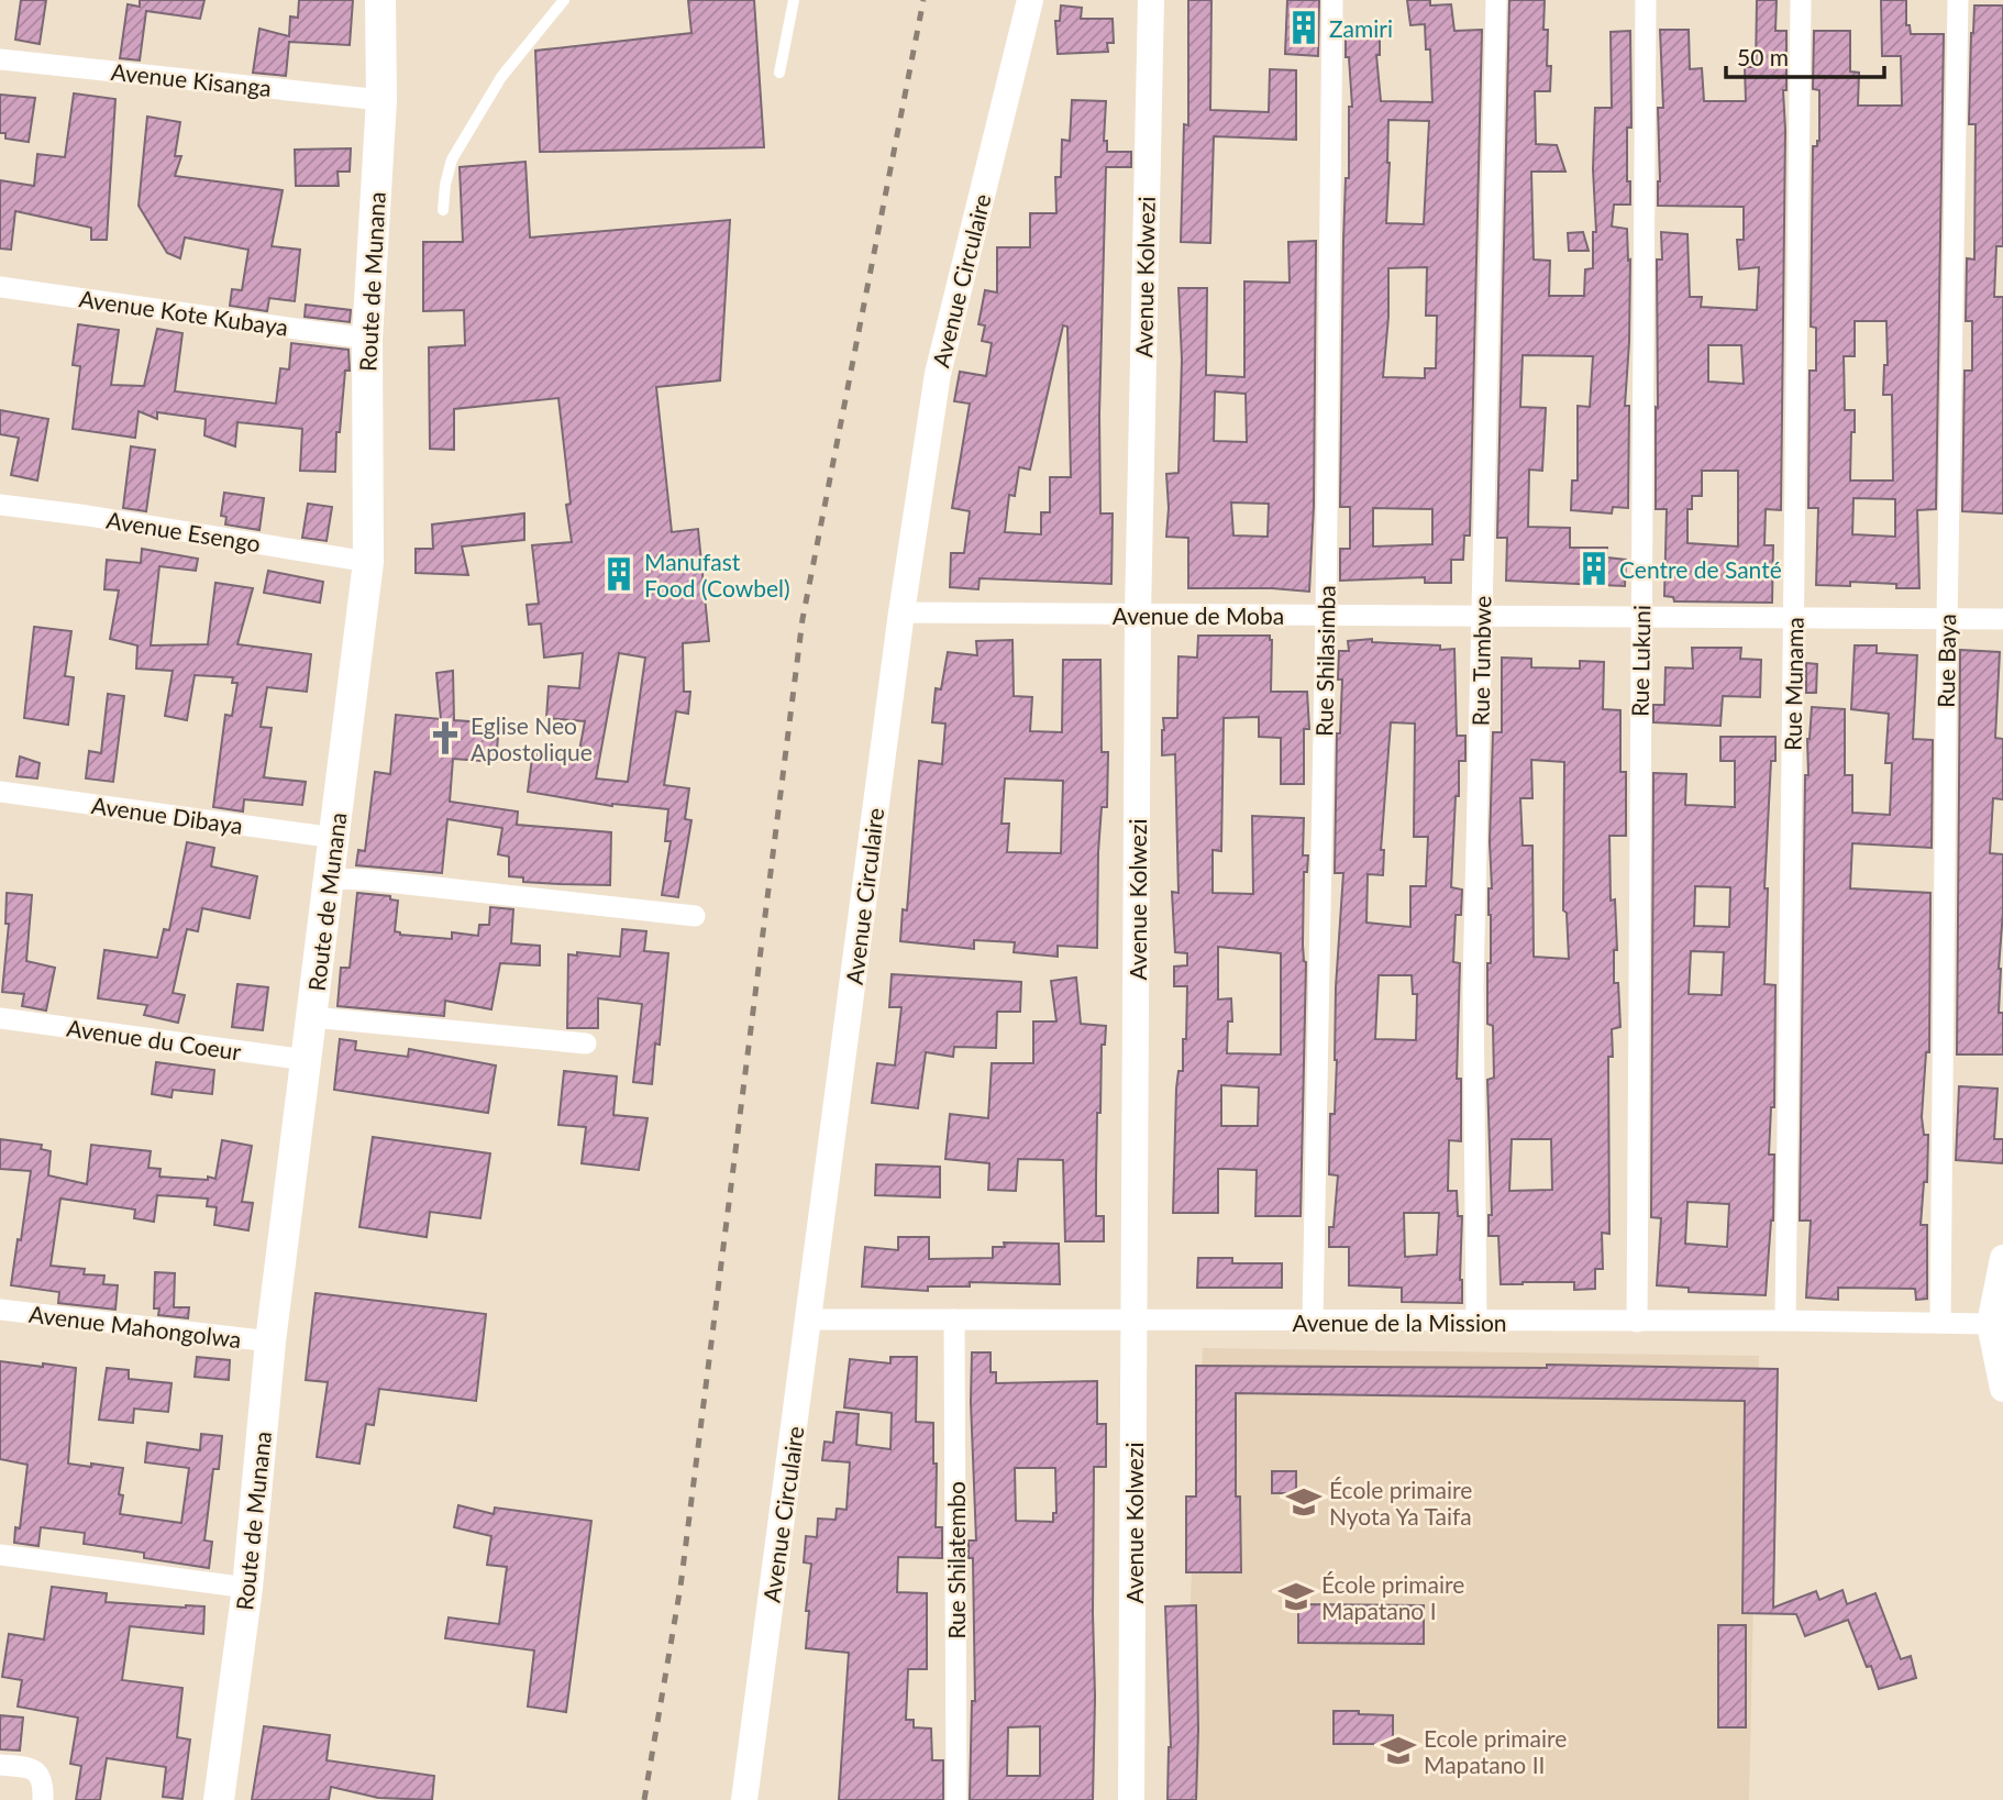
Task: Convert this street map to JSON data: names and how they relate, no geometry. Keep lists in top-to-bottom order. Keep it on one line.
{"streets":{"main road":["Route de Munana"],"street":["Avenue Kisanga","Avenue Kolwezi","Avenue Circulaire","Avenue Kote Kubaya","Avenue Esengo","Avenue de Moba","Rue Shilasimba","Rue Tumbwe","Rue Lukuni","Rue Baya","Rue Munama","Avenue Dibaya","Avenue du Coeur","Avenue de la Mission","Avenue Mahongolwa","Rue Shilatembo"]},"crossings":[["Avenue Kisanga","Route de Munana"],["Avenue Kolwezi","Avenue de Moba"],["Avenue Kolwezi","Avenue de la Mission"],["Avenue Circulaire","Avenue de Moba"],["Avenue Circulaire","Avenue de la Mission"],["Route de Munana","Avenue Kote Kubaya"],["Route de Munana","Avenue Esengo"],["Route de Munana","Avenue Dibaya"],["Route de Munana","Avenue du Coeur"],["Route de Munana","Avenue Mahongolwa"],["Avenue de Moba","Rue Shilasimba"],["Avenue de Moba","Rue Tumbwe"],["Avenue de Moba","Rue Lukuni"],["Avenue de Moba","Rue Baya"],["Avenue de Moba","Rue Munama"],["Rue Shilasimba","Avenue de la Mission"],["Rue Tumbwe","Avenue de la Mission"],["Rue Lukuni","Avenue de la Mission"],["Rue Baya","Avenue de la Mission"],["Rue Munama","Avenue de la Mission"],["Avenue de la Mission","Rue Shilatembo"]],"places":{"building":["Zamiri","Centre de Santé","Manufast Food (Cowbel)"],"church":["Eglise Neo Apostolique"],"school or university":["École primaire Nyota Ya Taifa","École primaire Mapatano I","Ecole primaire Mapatano II"]},"scale_bar":"50 m"}
